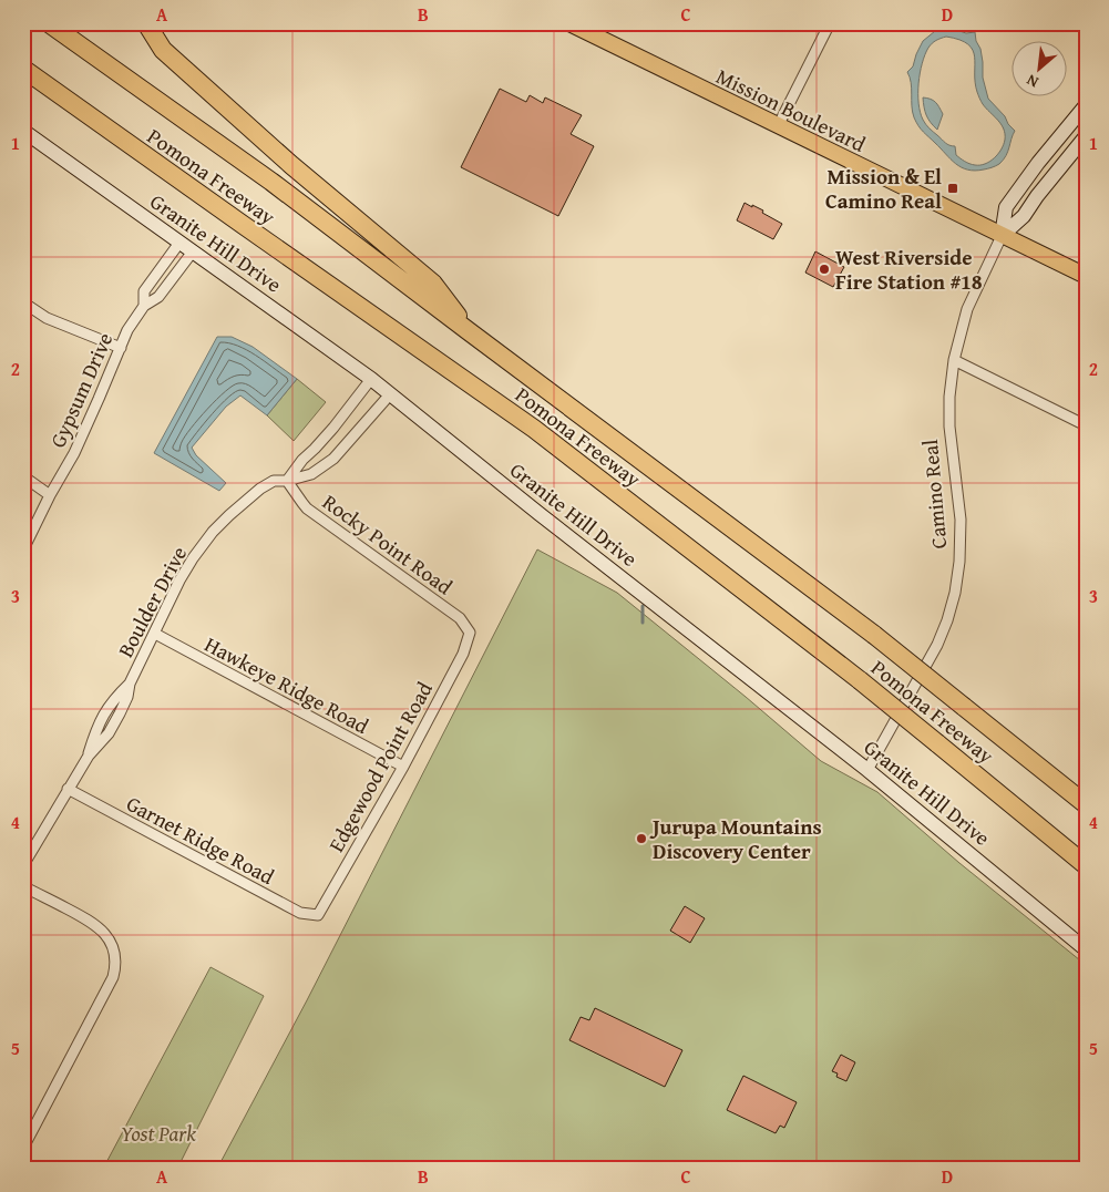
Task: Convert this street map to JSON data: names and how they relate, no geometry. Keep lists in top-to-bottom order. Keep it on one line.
{"streets":{"highway":["Pomona Freeway"],"main road":["Mission Boulevard"],"street":["Granite Hill Drive","Gypsum Drive","Camino Real","Rocky Point Road","Boulder Drive","Hawkeye Ridge Road","Edgewood Point Road","Garnet Ridge Road"]},"crossings":[["Mission Boulevard","Camino Real"],["Granite Hill Drive","Gypsum Drive"],["Granite Hill Drive","Camino Real"],["Granite Hill Drive","Boulder Drive"],["Rocky Point Road","Boulder Drive"],["Rocky Point Road","Edgewood Point Road"],["Boulder Drive","Hawkeye Ridge Road"],["Boulder Drive","Garnet Ridge Road"],["Hawkeye Ridge Road","Edgewood Point Road"],["Edgewood Point Road","Garnet Ridge Road"]],"parks":["Yost Park"],"places":{"transit":["Mission & El Camino Real"],"other":["West Riverside Fire Station #18","Jurupa Mountains Discovery Center"]},"north":"bottom left","grid":{"columns":["A","B","C","D"],"rows":["1","2","3","4","5"]}}
